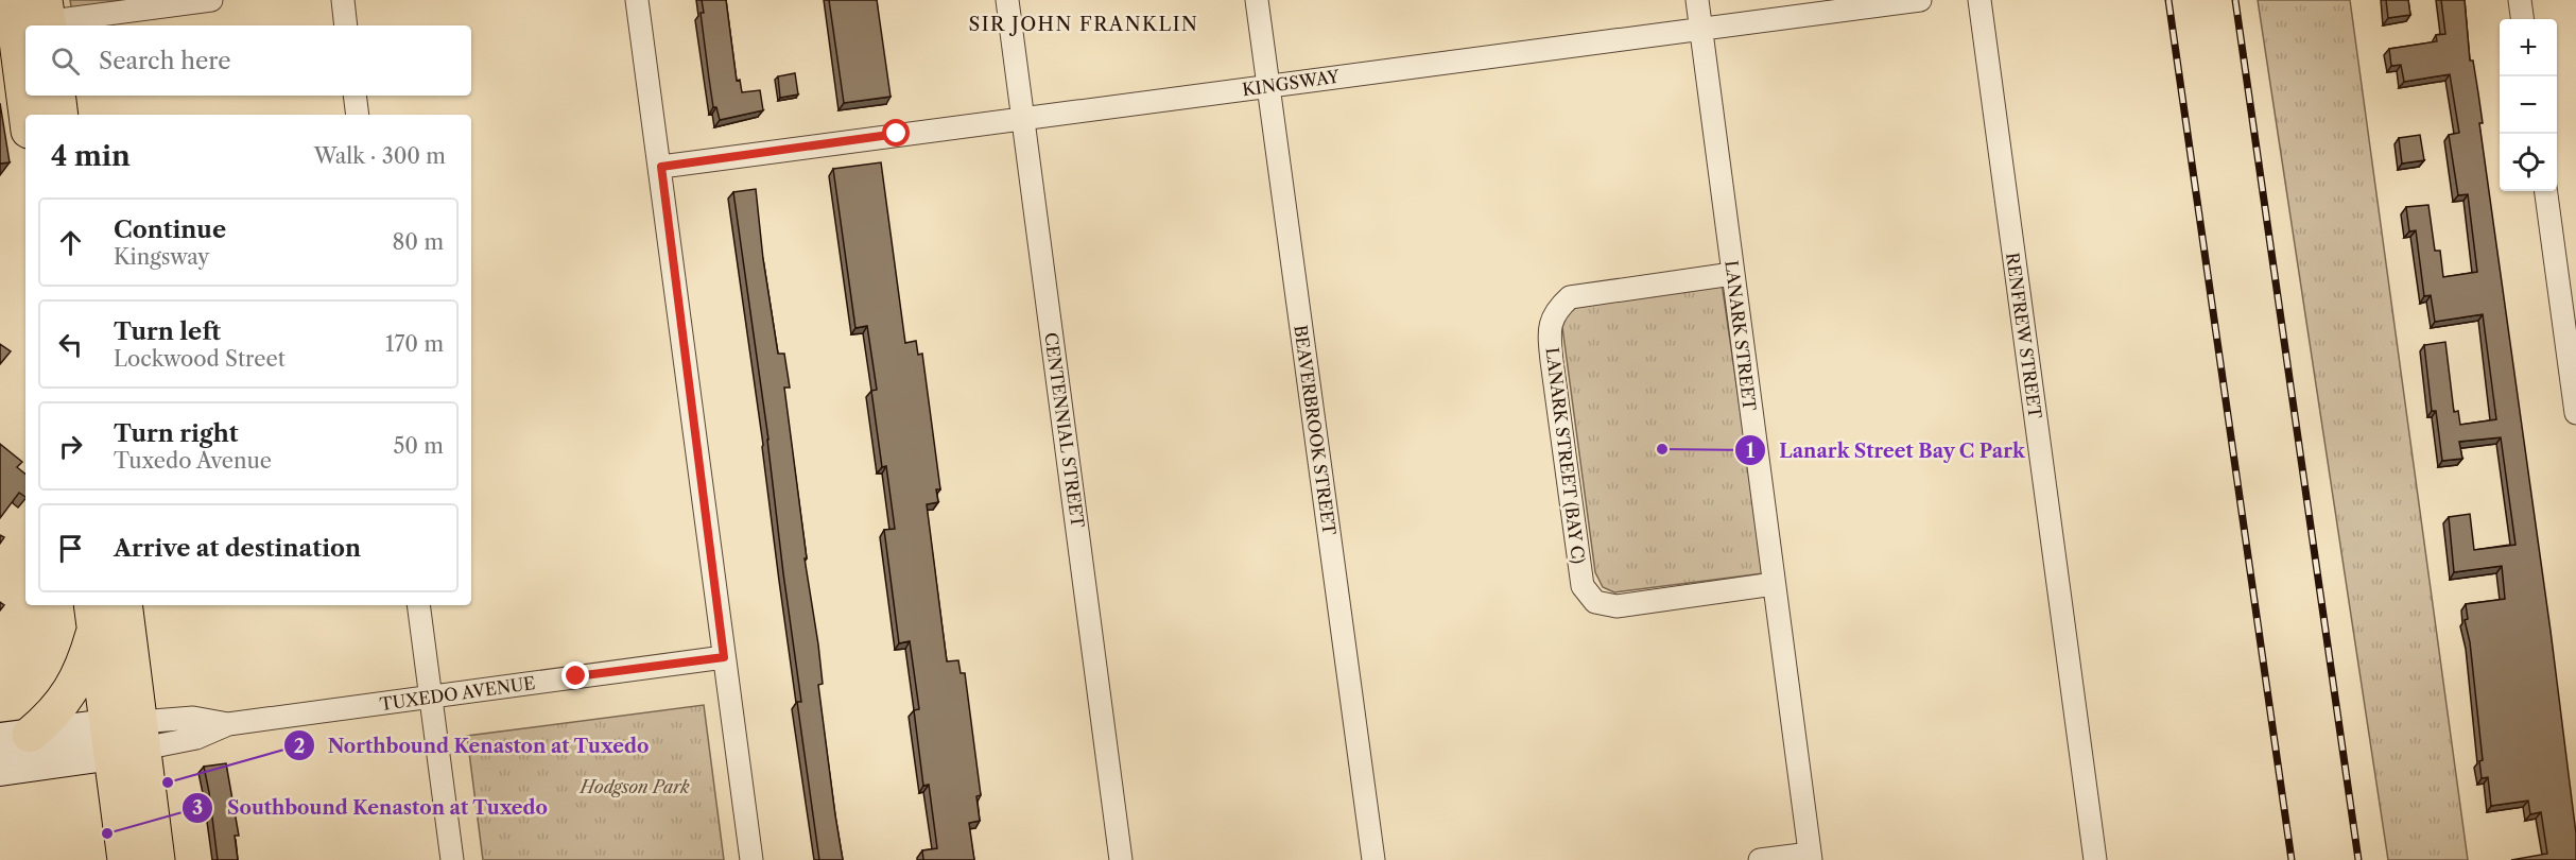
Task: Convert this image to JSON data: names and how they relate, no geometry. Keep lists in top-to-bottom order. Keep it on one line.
{"streets":{"main road":["TUXEDO AVENUE"],"street":["KINGSWAY","LANARK STREET","RENFREW STREET","CENTENNIAL STREET","BEAVERBROOK STREET","LANARK STREET (BAY C)"]},"crossings":[["KINGSWAY","LANARK STREET"],["KINGSWAY","CENTENNIAL STREET"],["KINGSWAY","BEAVERBROOK STREET"],["LANARK STREET","LANARK STREET (BAY C)"]],"districts":["SIR JOHN FRANKLIN"],"parks":["Hodgson Park"],"places":["Lanark Street Bay C Park","Northbound Kenaston at Tuxedo","Southbound Kenaston at Tuxedo"],"page":{"map_buttons":["+","−"],"search":"Search here","heading":["4 min","Walk · 300 m"],"list":[["Continue","Kingsway","80 m"],["Turn left","Lockwood Street","170 m"],["Turn right","Tuxedo Avenue","50 m"],"Arrive at destination"]}}
